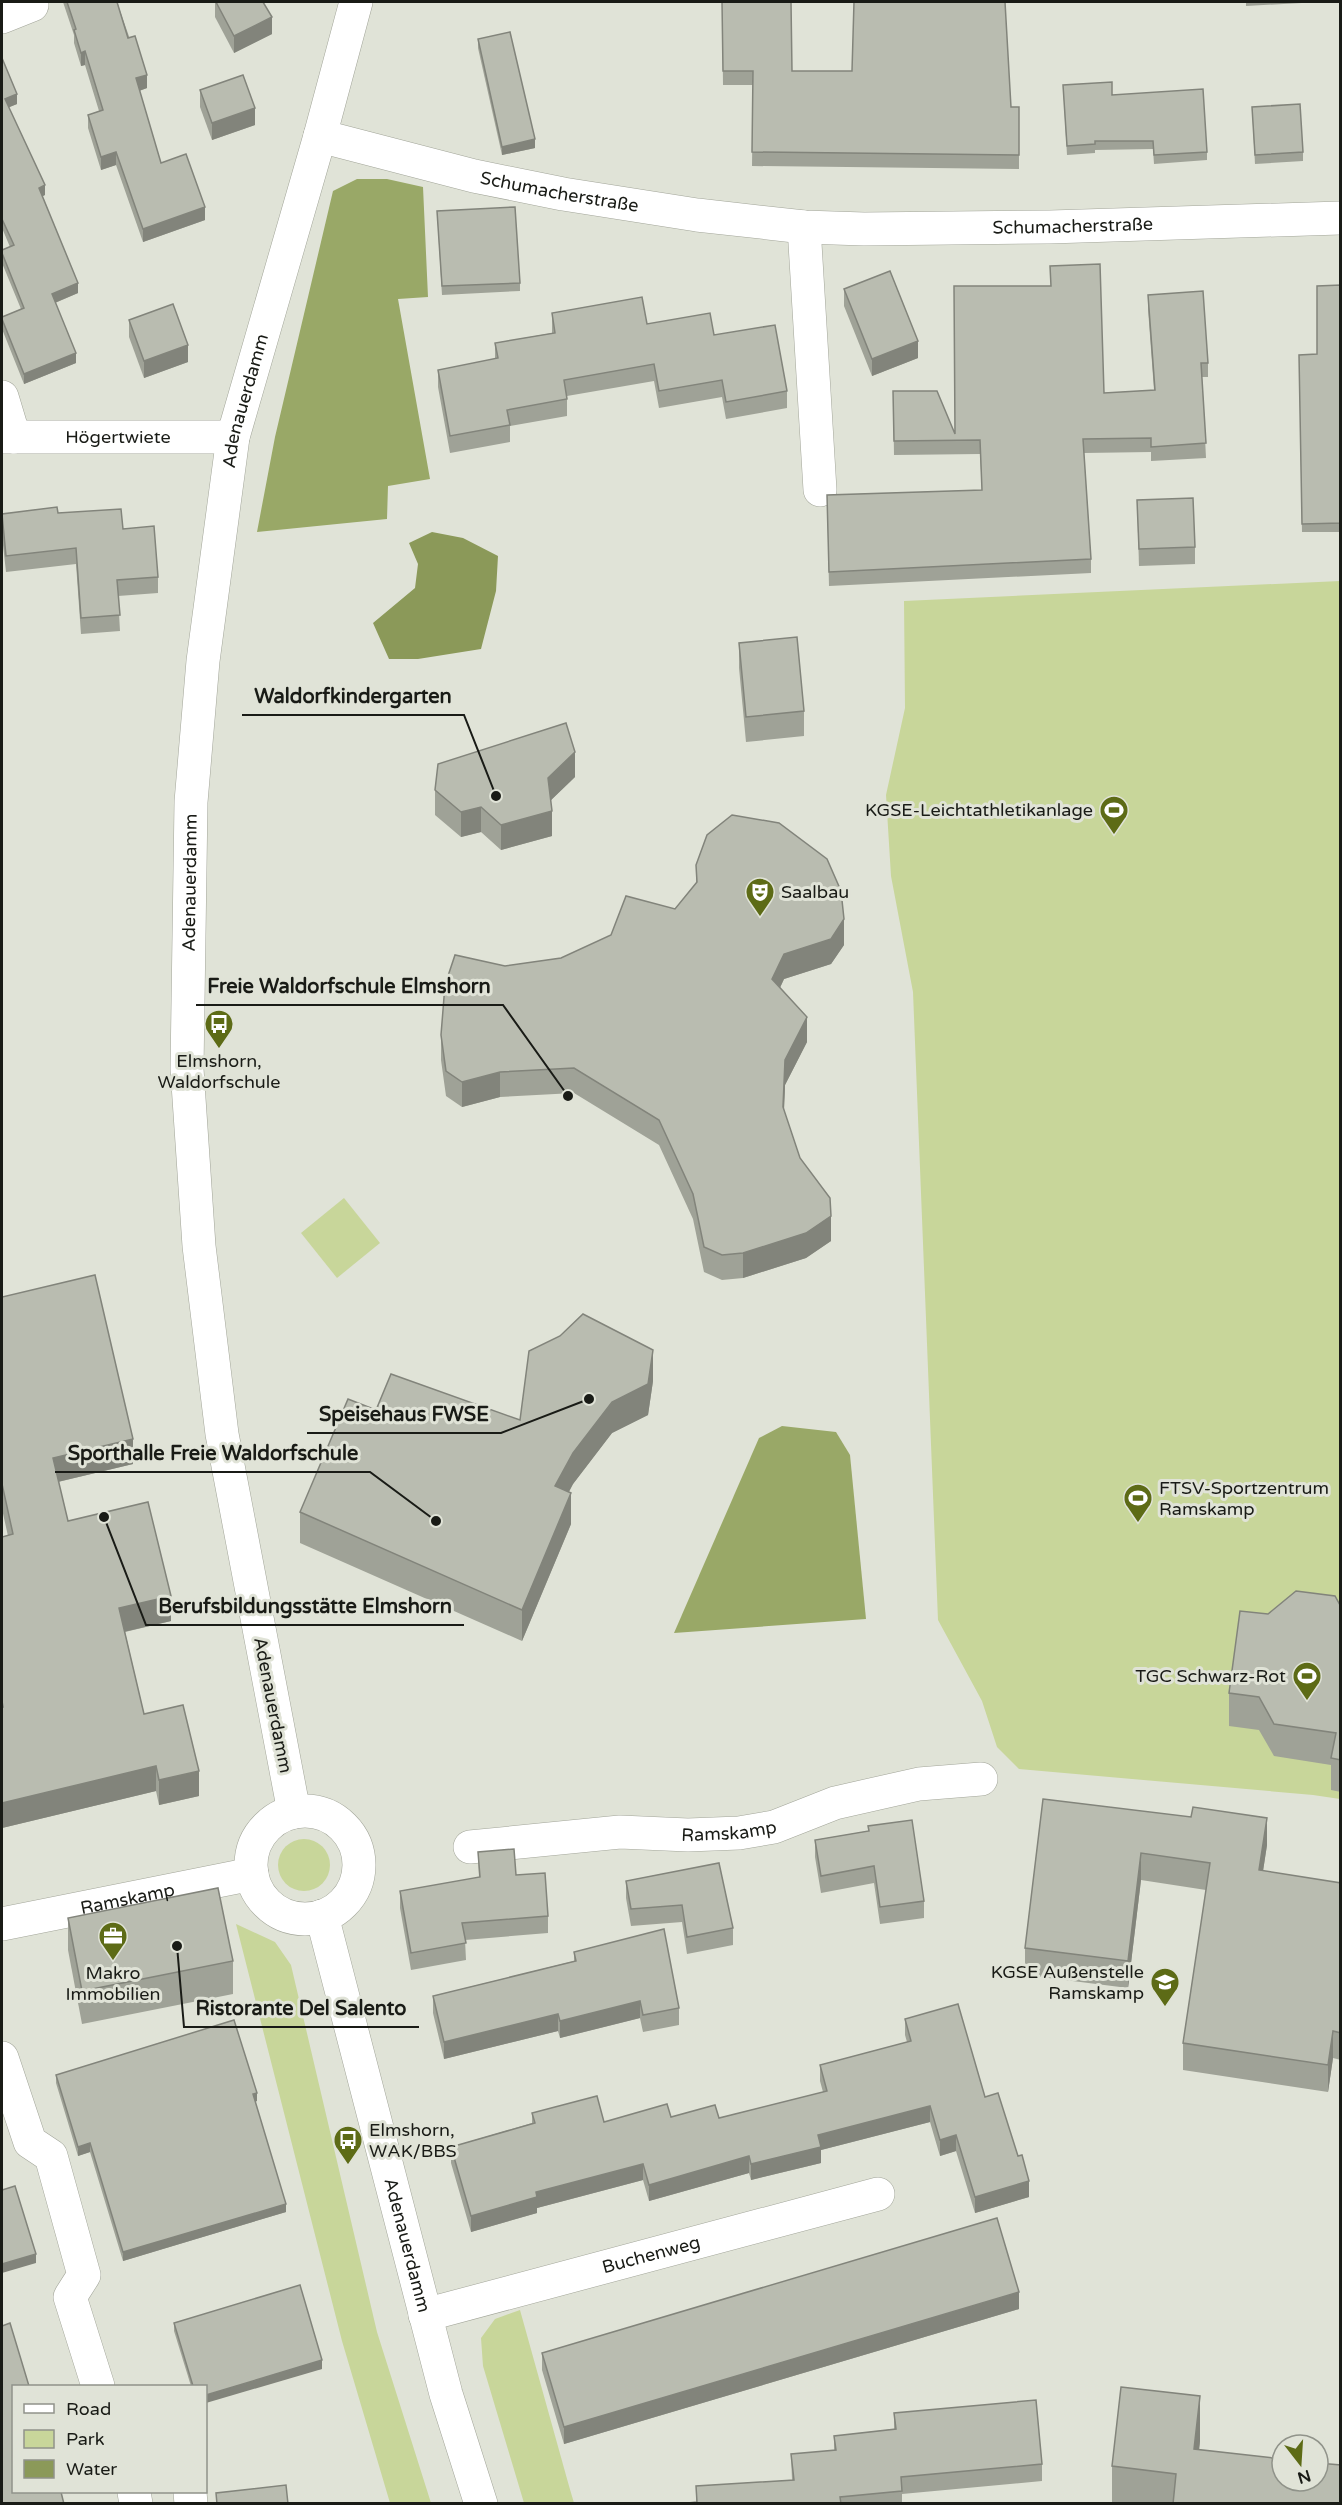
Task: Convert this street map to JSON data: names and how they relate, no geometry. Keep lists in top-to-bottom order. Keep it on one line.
{"streets":{"street":["Schumacherstraße","Adenauerdamm","Högertwiete","Ramskamp","Buchenweg"]},"crossings":[["Schumacherstraße","Adenauerdamm"],["Adenauerdamm","Högertwiete"],["Adenauerdamm","Ramskamp"],["Adenauerdamm","Buchenweg"]],"places":{"other":["Waldorfkindergarten","Freie Waldorfschule Elmshorn","Speisehaus FWSE","Berufsbildungsstätte Elmshorn","Sporthalle Freie Waldorfschule","Ristorante Del Salento"],"sports":["KGSE-Leichtathletikanlage","FTSV-Sportzentrum Ramskamp","TGC Schwarz-Rot"],"theatre":["Saalbau"],"bus stop":["Elmshorn, Waldorfschule","Elmshorn, WAK/BBS"],"office":["Makro Immobilien"],"school or university":["KGSE Außenstelle Ramskamp"]},"legend":["Road","Park","Water"],"north":"bottom"}
